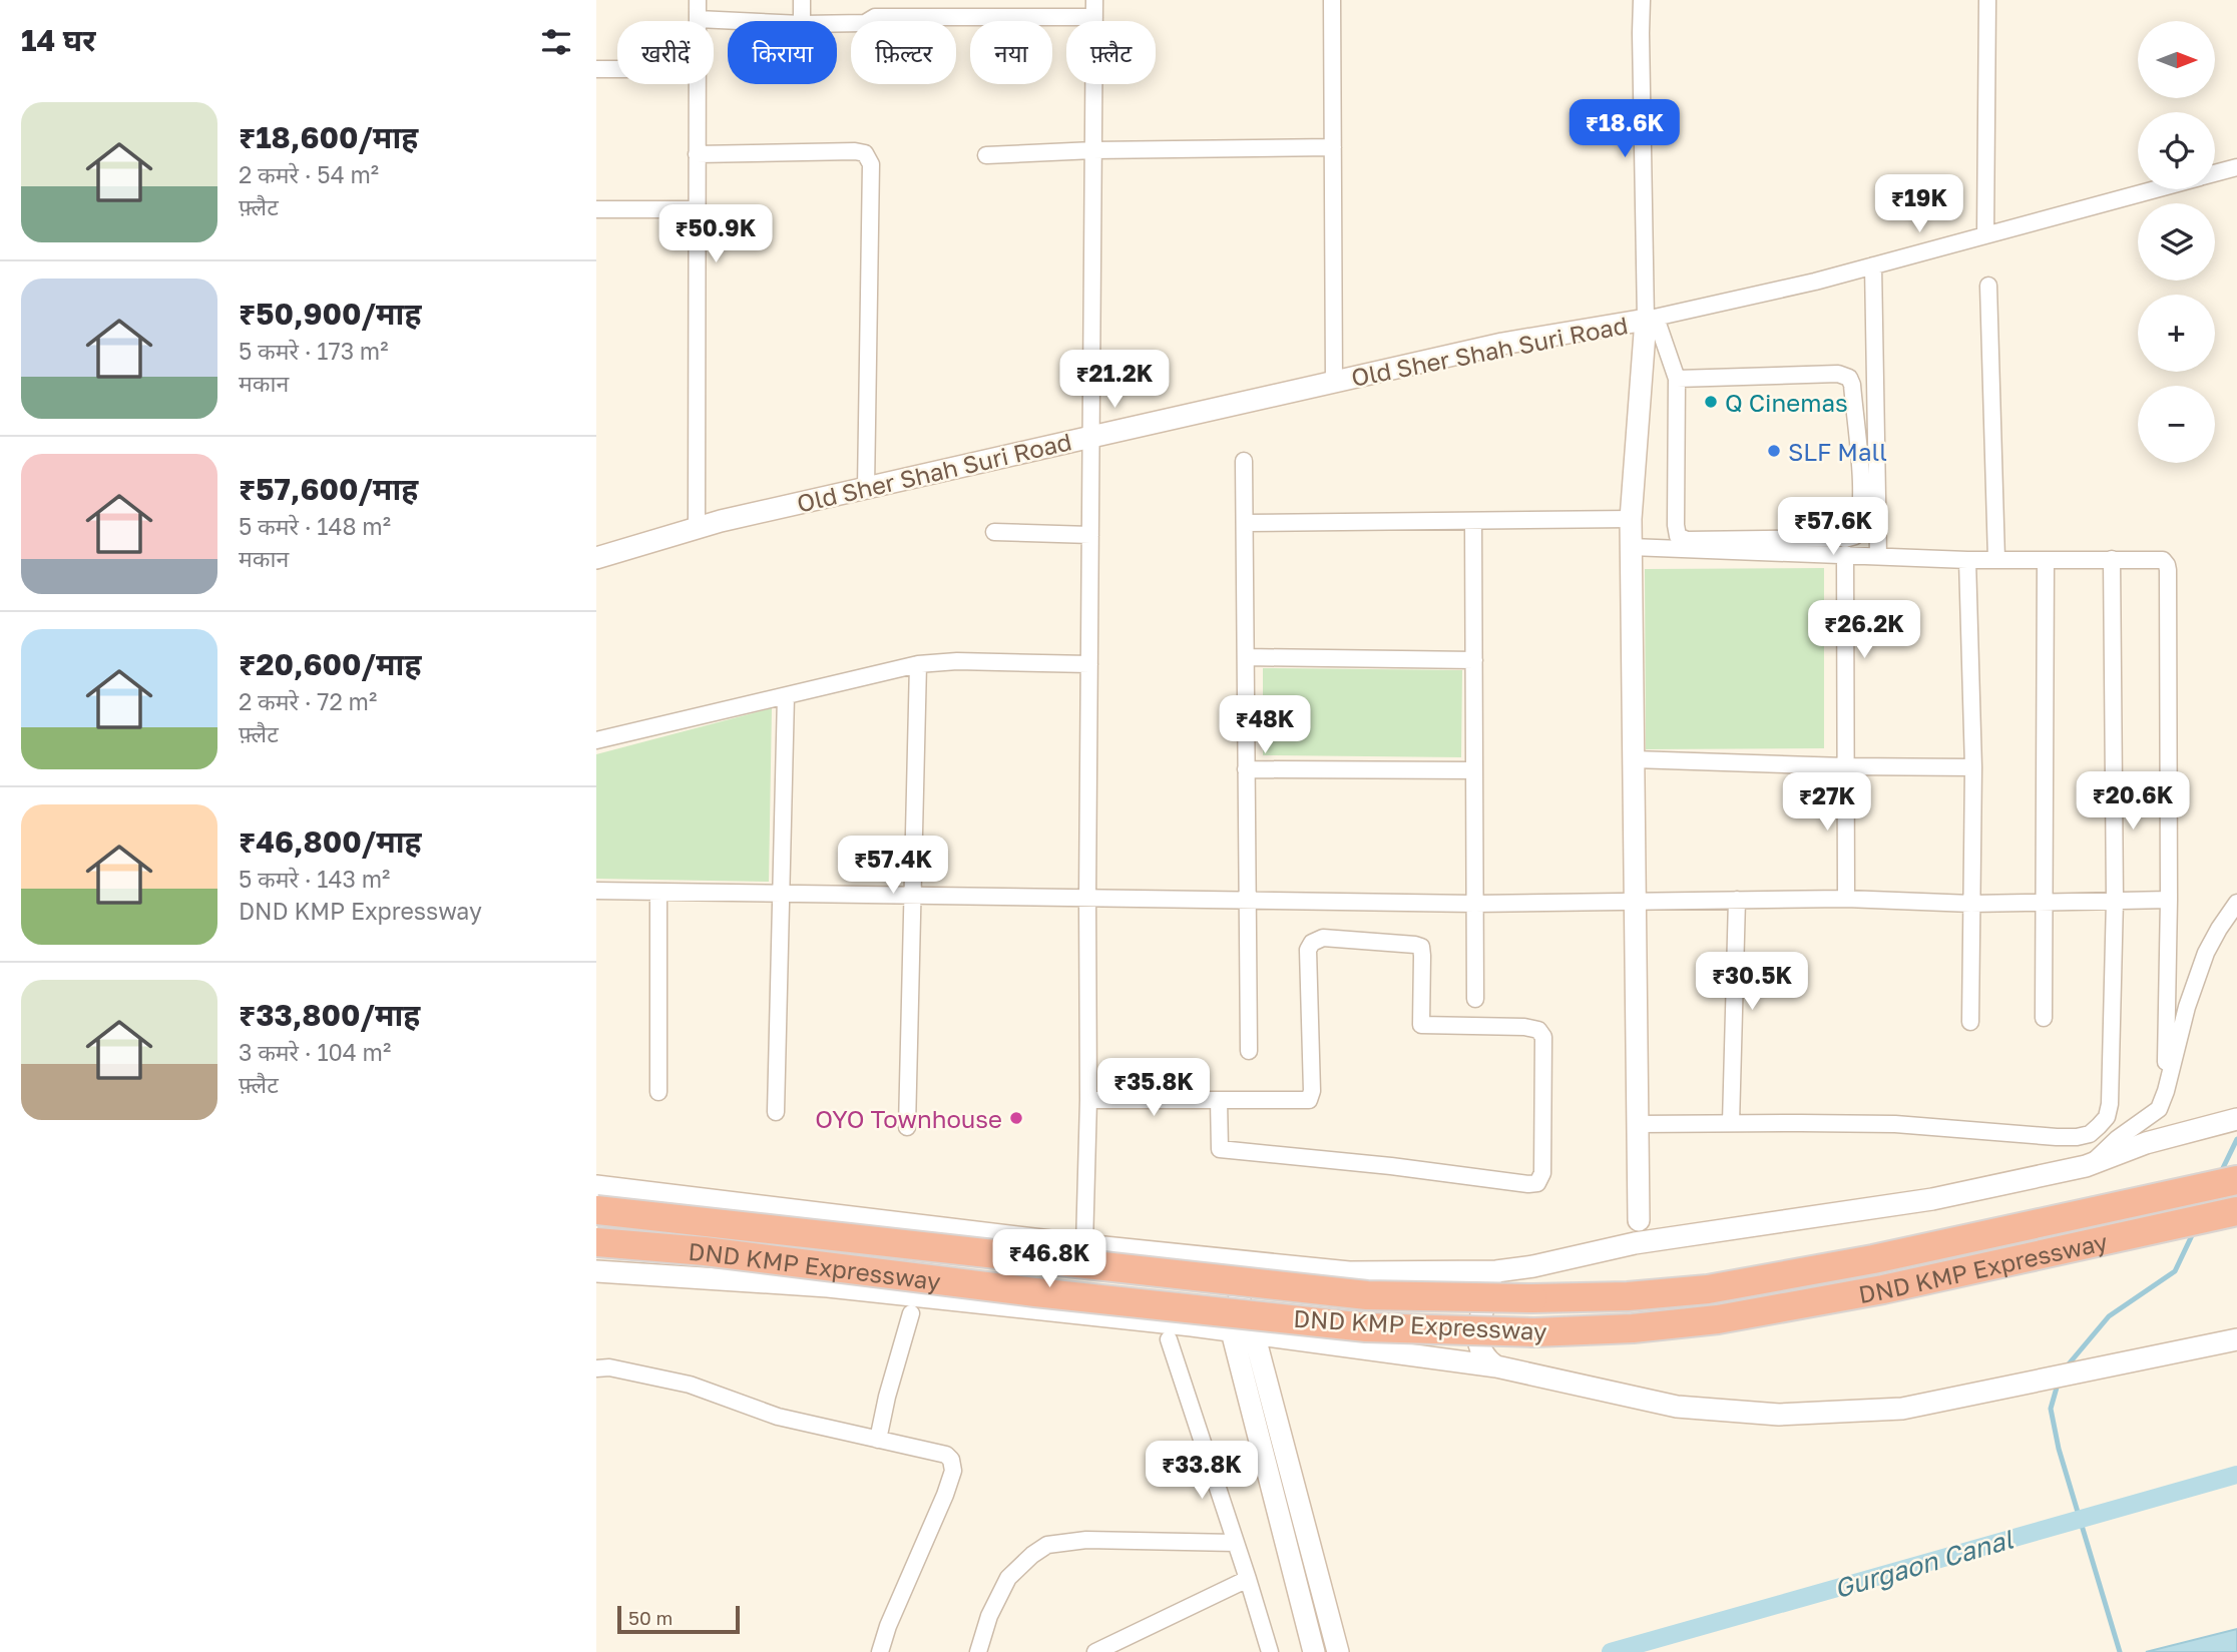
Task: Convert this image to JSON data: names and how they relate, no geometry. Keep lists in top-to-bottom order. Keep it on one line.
{"streets":{"highway":["DND KMP Expressway"],"street":["Old Sher Shah Suri Road"]},"water":["Gurgaon Canal"],"places":["Q Cinemas","SLF Mall","OYO Townhouse"],"scale_bar":"50 m","north":"right","page":{"heading":"14 घर","map_buttons":["+","−"],"chip":["खरीदें","किराया","फ़िल्टर","नया","फ़्लैट"],"list":[{"name":"₹18,600/माह","note":"2 कमरे · 54 m² · फ़्लैट"},{"name":"₹50,900/माह","note":"5 कमरे · 173 m² · मकान"},{"name":"₹57,600/माह","note":"5 कमरे · 148 m² · मकान"},{"name":"₹20,600/माह","note":"2 कमरे · 72 m² · फ़्लैट"},{"name":"₹46,800/माह","note":"5 कमरे · 143 m² · DND KMP Expressway"},{"name":"₹33,800/माह","note":"3 कमरे · 104 m² · फ़्लैट"}],"price":["₹18.6K","₹19K","₹50.9K","₹21.2K","₹57.6K","₹26.2K","₹48K","₹20.6K","₹27K","₹57.4K","₹30.5K","₹35.8K","₹46.8K","₹33.8K"],"scale":"50 m"}}
